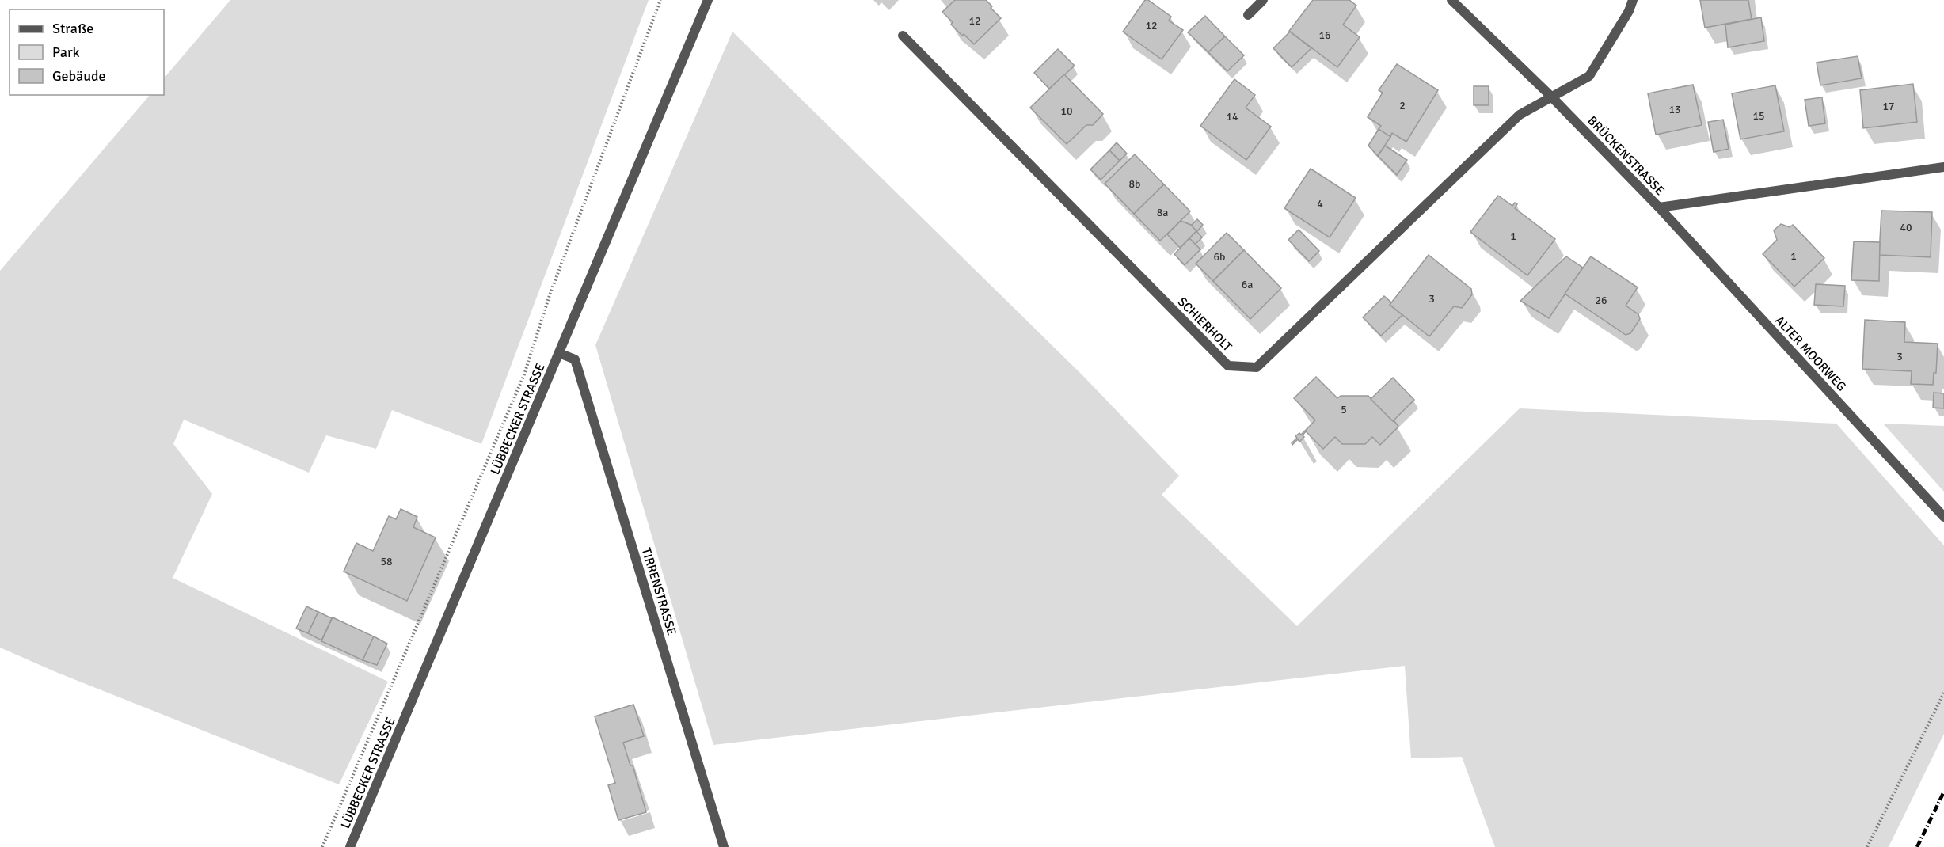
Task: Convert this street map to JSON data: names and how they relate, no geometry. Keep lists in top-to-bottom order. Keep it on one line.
{"streets":{"street":["BRÜCKENSTRASSE","SCHIERHOLT","ALTER MOORWEG","LÜBBECKER STRASSE","TIRRENSTRASSE"]},"crossings":[["BRÜCKENSTRASSE","SCHIERHOLT"],["BRÜCKENSTRASSE","ALTER MOORWEG"],["LÜBBECKER STRASSE","TIRRENSTRASSE"]],"house_numbers":["12","12","16","2","17","13","10","15","14","8b","4","8a","40","1","1","6b","6a","3","26","3","5","58"],"legend":["Straße","Park","Gebäude"]}
